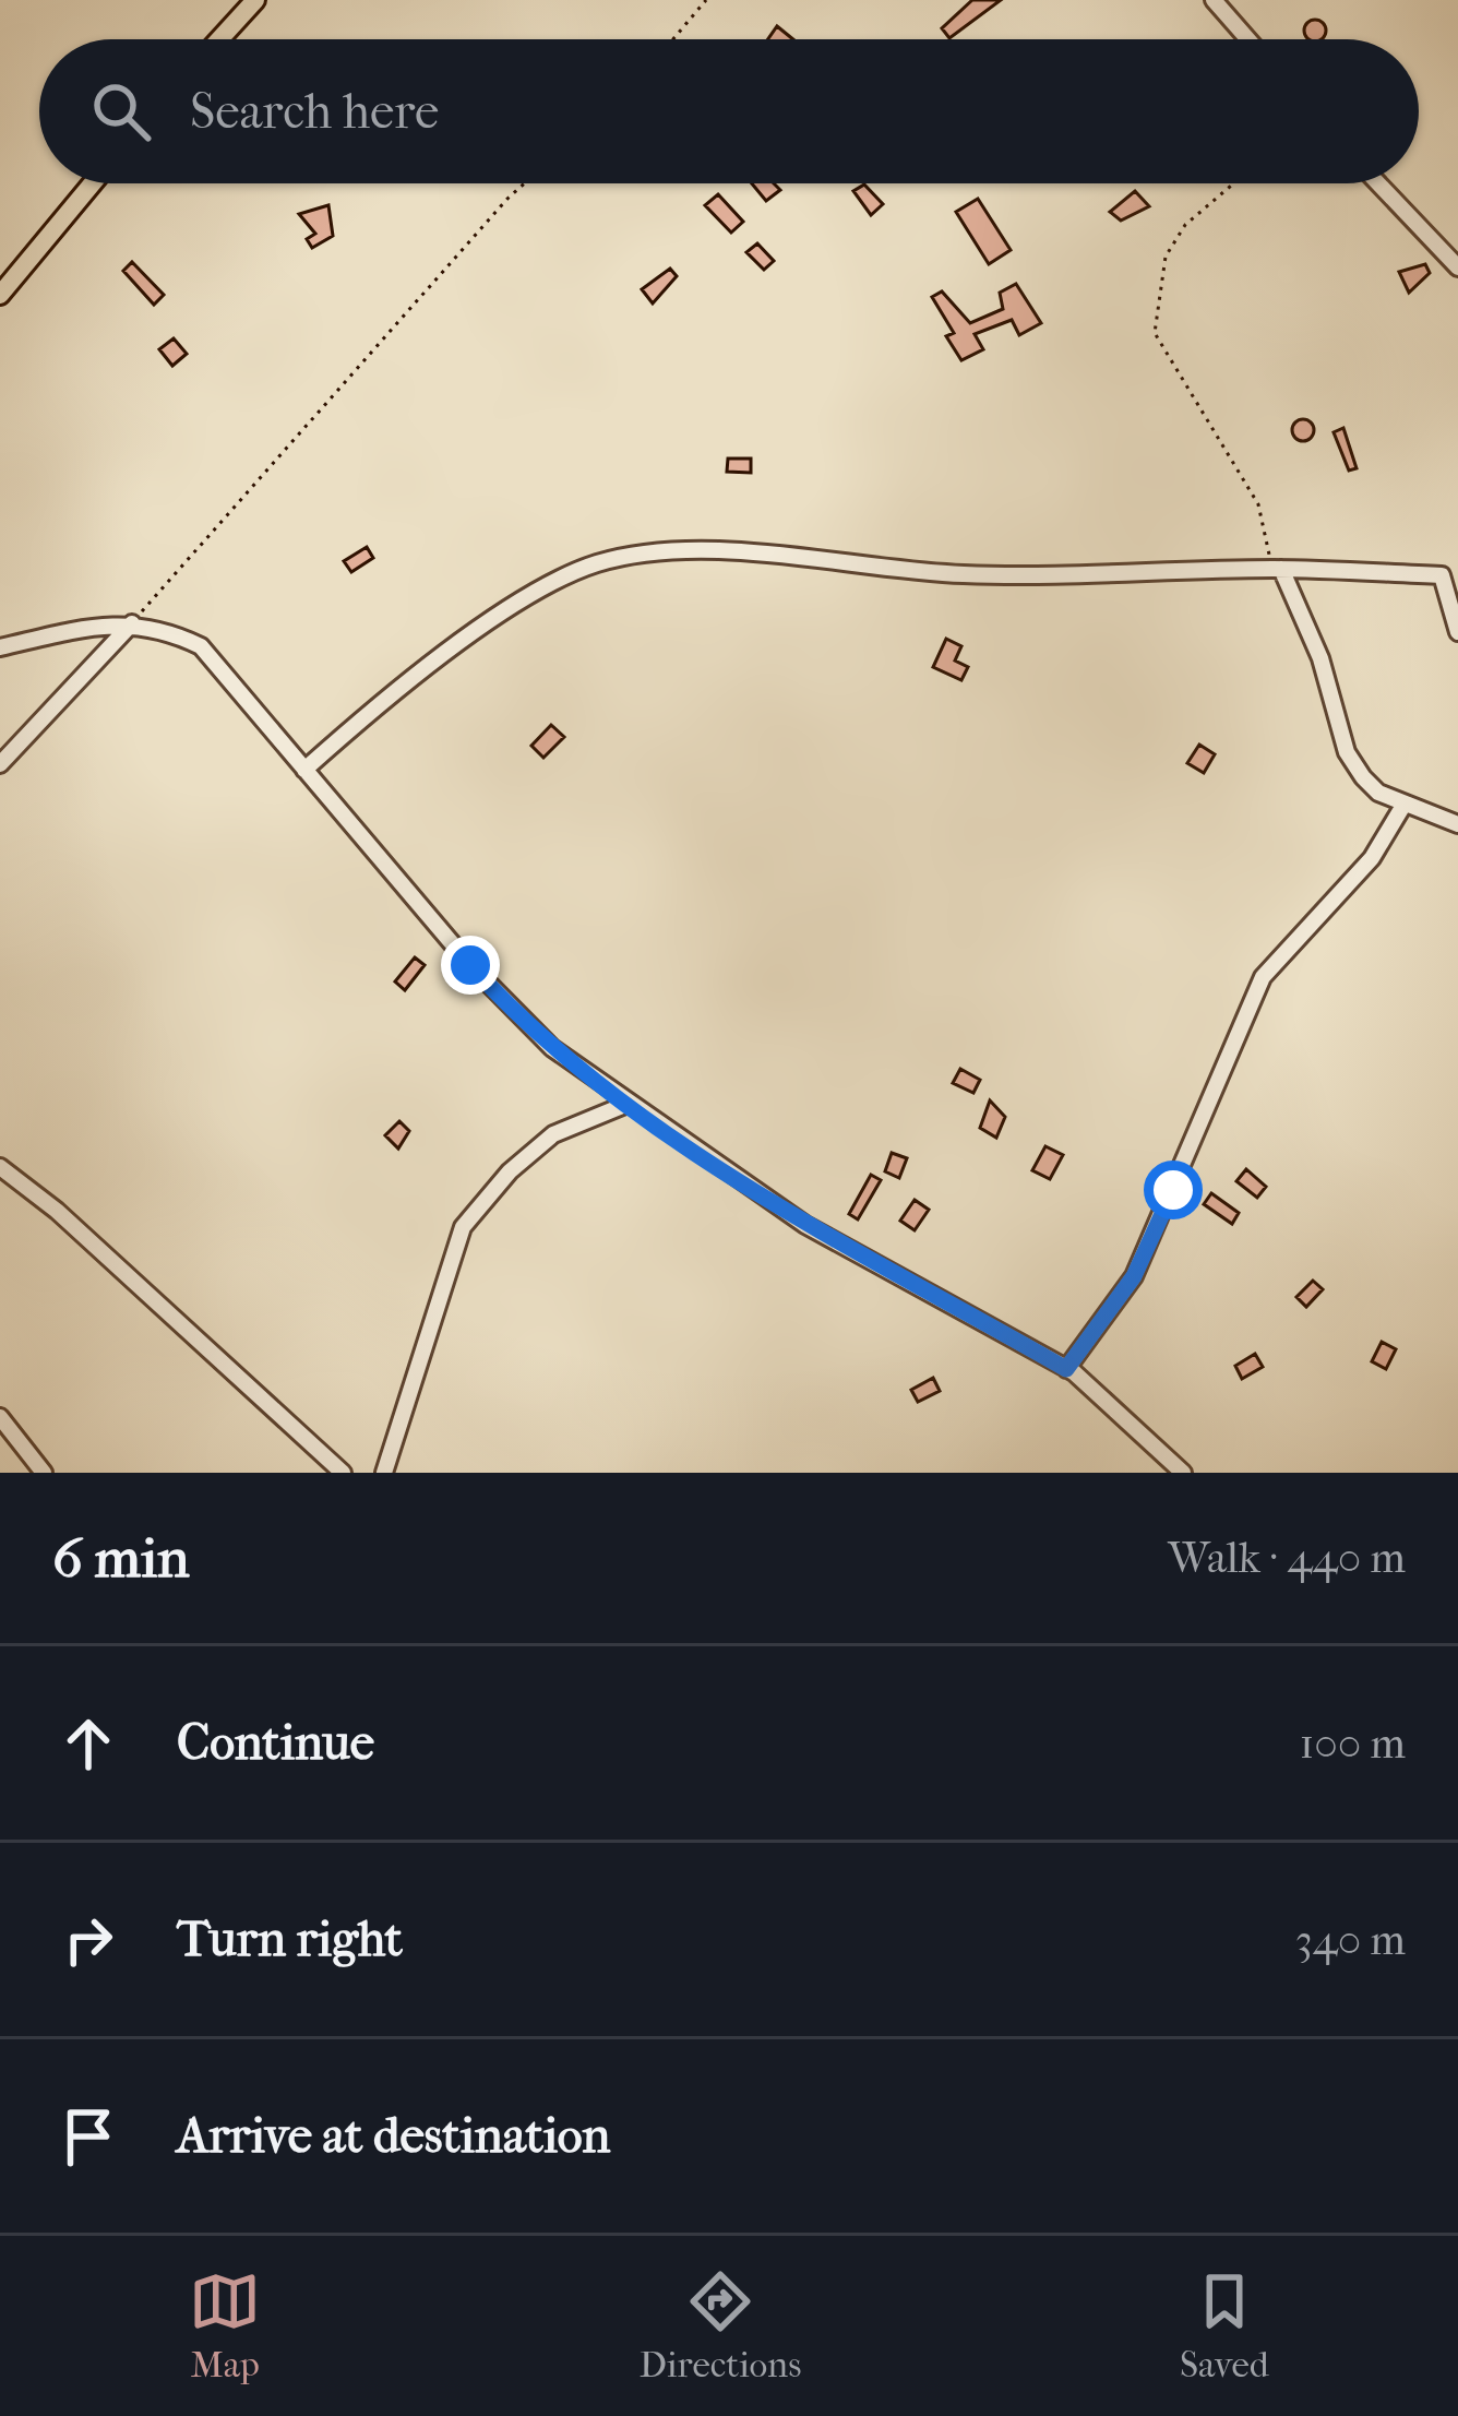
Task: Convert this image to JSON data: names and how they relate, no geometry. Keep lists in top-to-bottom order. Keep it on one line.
{"page":{"search":"Search here","heading":["6 min","Walk · 440 m"],"list":[["Continue","100 m"],["Turn right","340 m"],"Arrive at destination"],"nav":["Map","Directions","Saved"]}}
